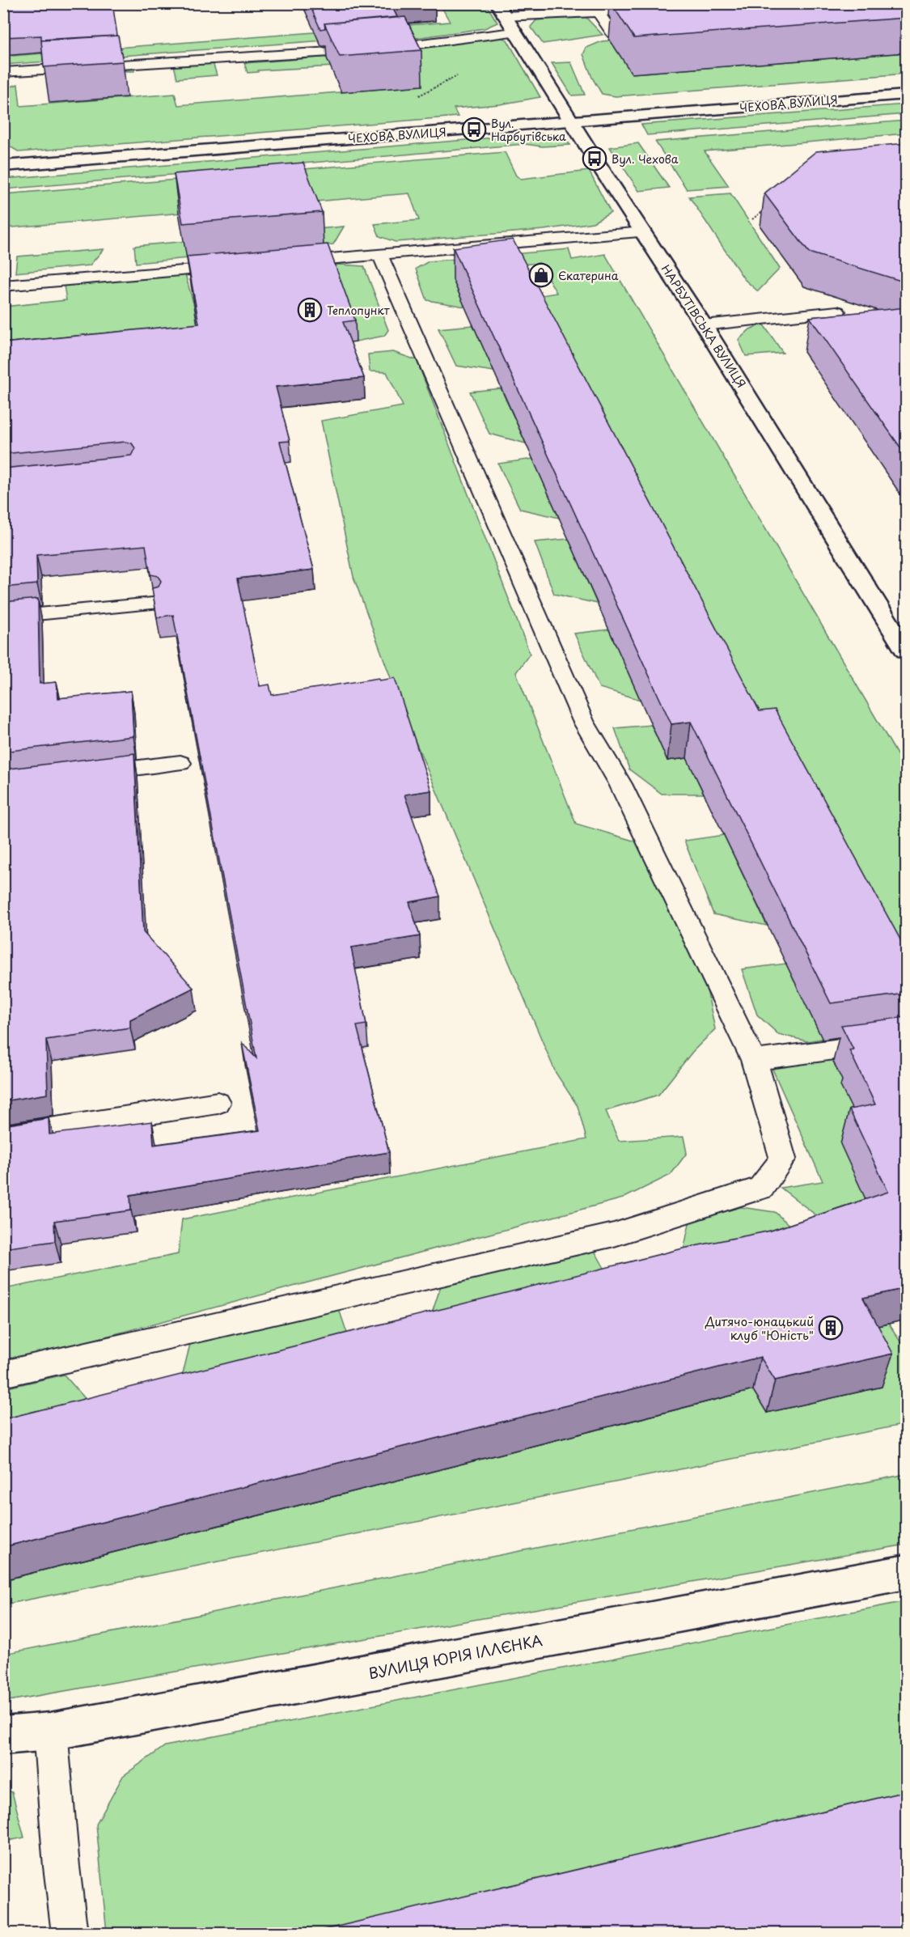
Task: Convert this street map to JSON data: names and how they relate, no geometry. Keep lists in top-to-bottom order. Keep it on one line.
{"streets":{"street":["ЧЕХОВА ВУЛИЦЯ","НАРБУТІВСЬКА ВУЛИЦЯ","ВУЛИЦЯ ЮРІЯ ІЛЛЄНКА"]},"crossings":[["ЧЕХОВА ВУЛИЦЯ","НАРБУТІВСЬКА ВУЛИЦЯ"]],"places":{"bus stop":["Вул. Нарбутівська","Вул. Чехова"],"shop":["Єкатерина"],"building":["Теплопункт","Дитячо-юнацький клуб \"Юність\""]}}
